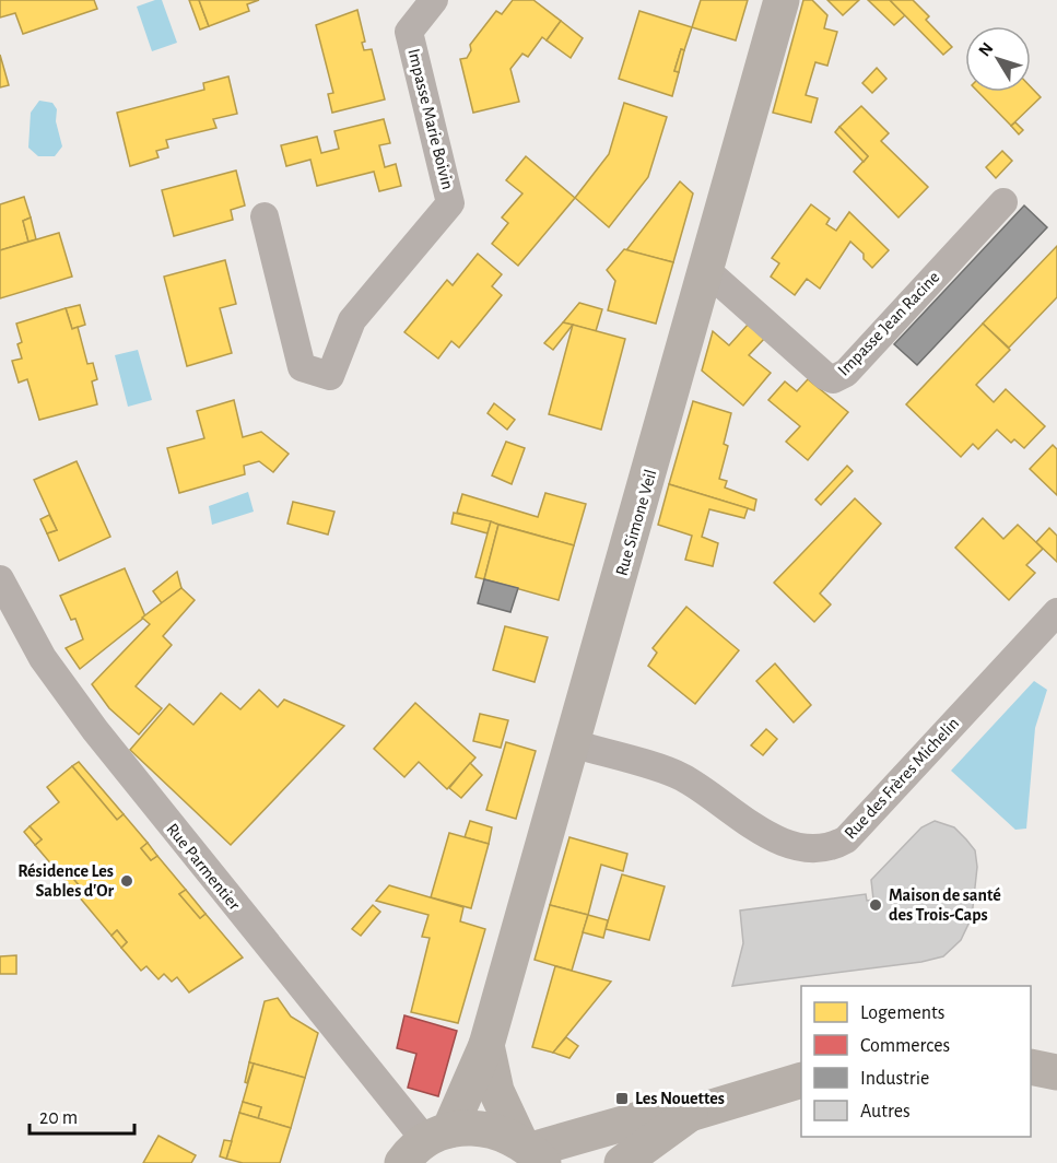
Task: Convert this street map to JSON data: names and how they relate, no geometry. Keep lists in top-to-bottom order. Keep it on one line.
{"streets":{"main road":["Rue Simone Veil"],"street":["Impasse Marie Boivin","Impasse Jean Racine","Rue des Frères Michelin","Rue Parmentier"]},"crossings":[["Impasse Jean Racine","Rue Simone Veil"],["Rue Simone Veil","Rue des Frères Michelin"],["Rue Simone Veil","Rue Parmentier"]],"places":{"other":["Résidence Les Sables d'Or","Maison de santé des Trois-Caps"],"transit":["Les Nouettes"]},"legend":["Logements","Commerces","Industrie","Autres"],"scale_bar":"20 m","north":"top left"}
